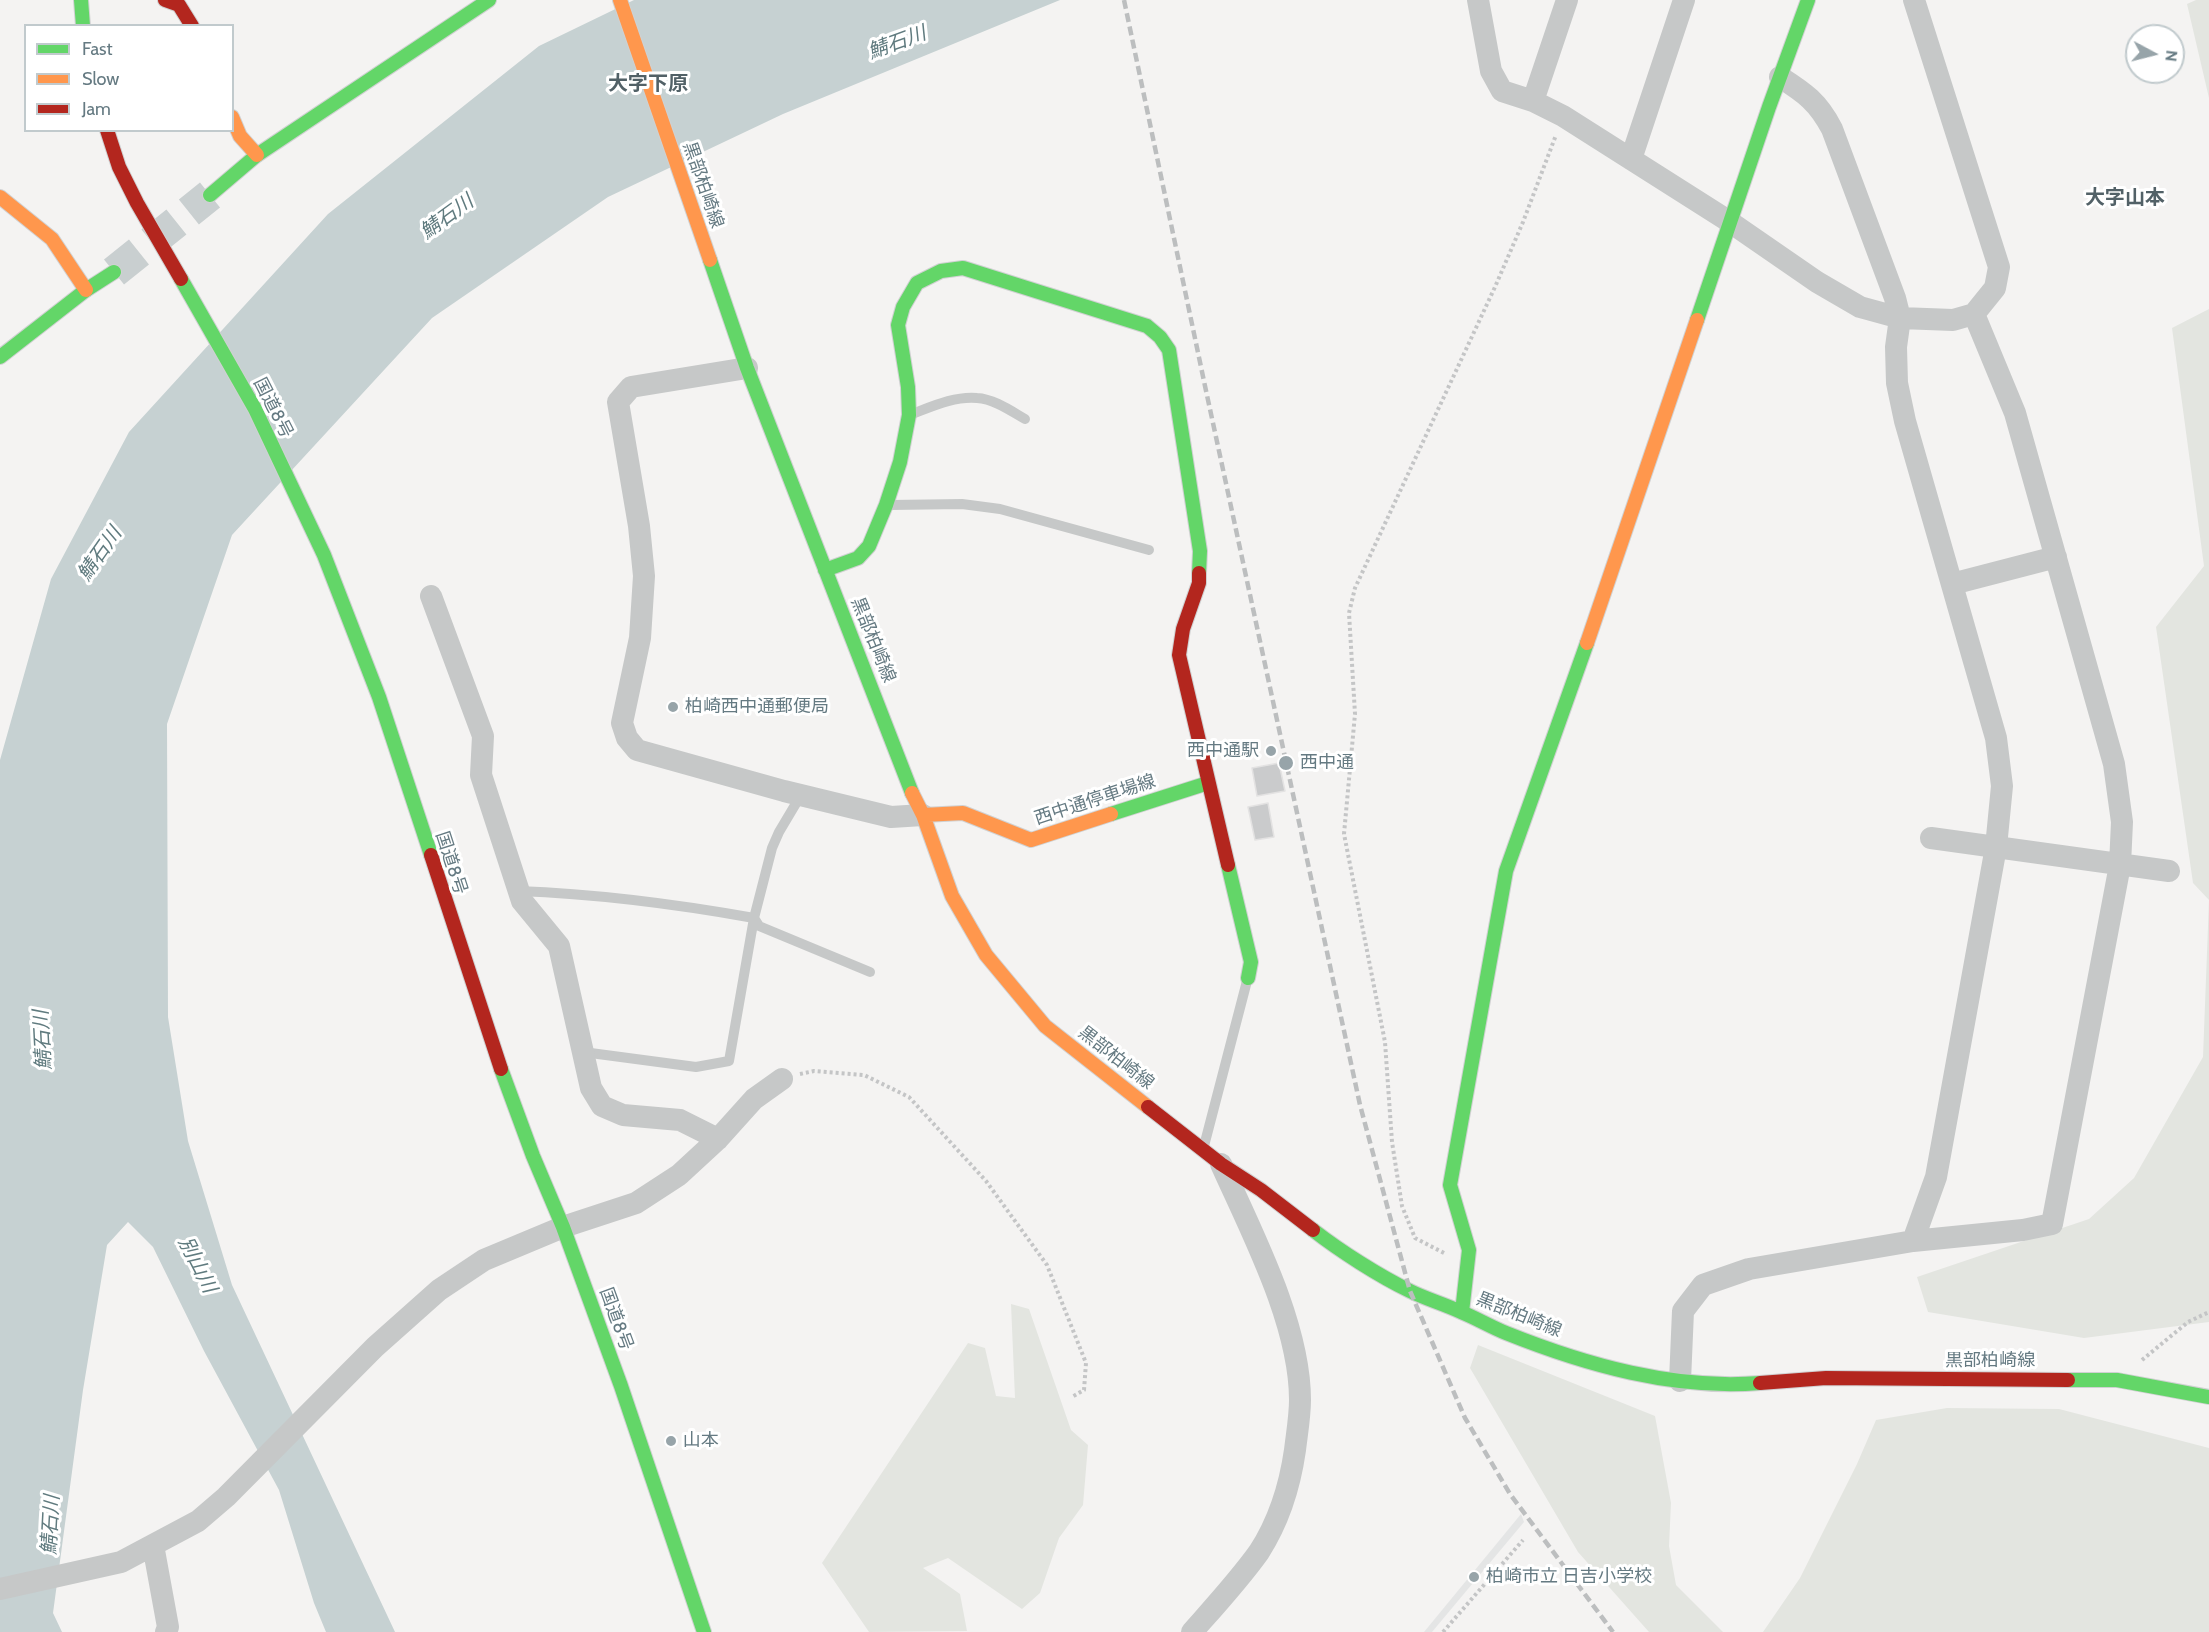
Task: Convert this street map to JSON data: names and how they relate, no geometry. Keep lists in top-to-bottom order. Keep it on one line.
{"streets":{"main road":["黒部柏崎線","国道8号","西中通停車場線"]},"crossings":[["黒部柏崎線","西中通停車場線"]],"districts":["大字下原","大字山本"],"water":["鯖石川","別山川"],"places":["柏崎西中通郵便局","西中通駅","西中通","山本","柏崎市立 日吉小学校"],"legend":["Fast","Slow","Jam"],"north":"right"}
